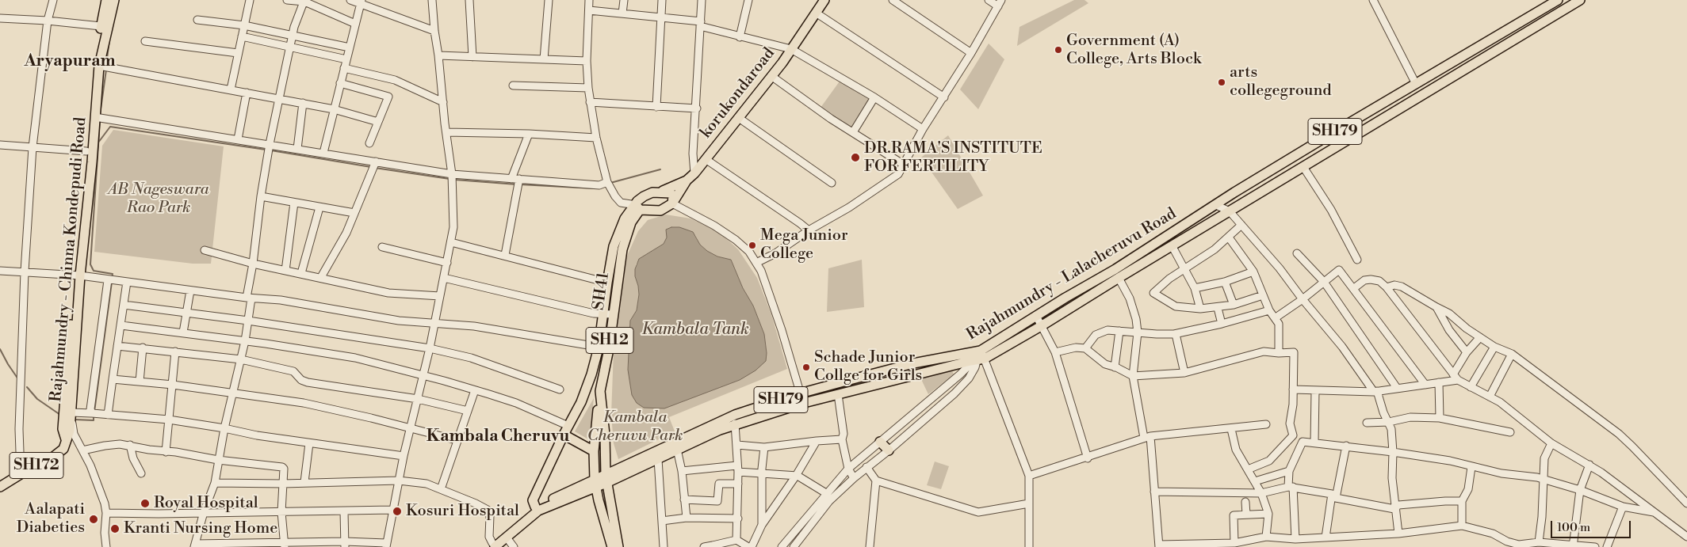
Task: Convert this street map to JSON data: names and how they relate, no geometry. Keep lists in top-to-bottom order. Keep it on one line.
{"streets":{"main road":["korukondaroad","SH179","Rajahmundry - Chinna Kondepudi Road","Rajahmundry - Lalacheruvu Road","SH41","SH12","SH172"]},"crossings":[["korukondaroad","SH41"],["korukondaroad","SH12"],["SH179","Rajahmundry - Lalacheruvu Road"],["SH179","SH41"],["SH179","SH12"],["Rajahmundry - Chinna Kondepudi Road","SH172"],["Rajahmundry - Lalacheruvu Road","SH41"],["Rajahmundry - Lalacheruvu Road","SH12"],["SH41","SH12"]],"districts":["Aryapuram","Kambala Cheruvu"],"water":["Kambala Tank"],"parks":["AB Nageswara Rao Park","Kambala Cheruvu Park"],"places":["Government (A) College, Arts Block","arts collegeground","DR.RAMA'S INSTITUTE FOR FERTILITY","Mega Junior College","Schade Junior Collge for Girls","Royal Hospital","Kosuri Hospital","Aalapati Diabeties","Kranti Nursing Home"],"scale_bar":"100 m"}
